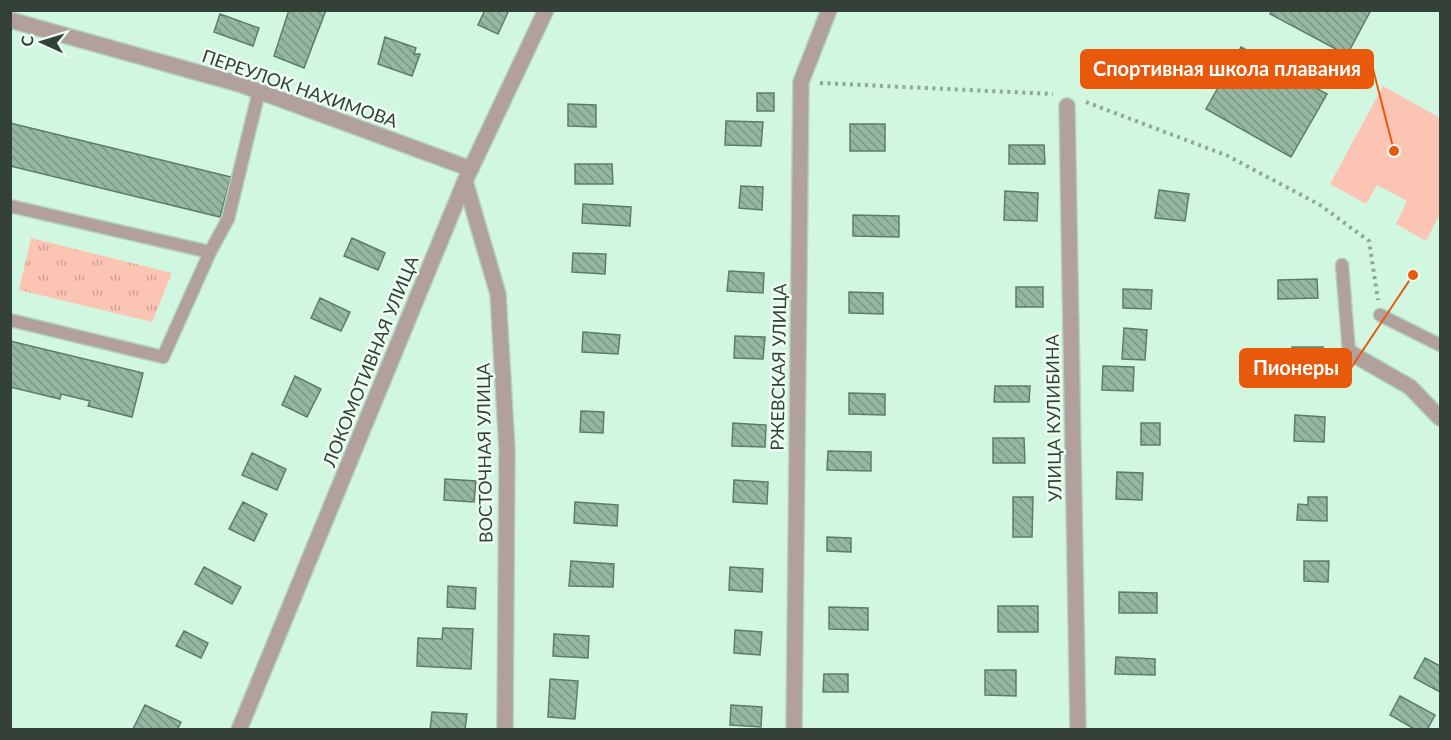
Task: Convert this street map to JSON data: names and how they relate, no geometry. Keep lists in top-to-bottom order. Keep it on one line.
{"streets":{"street":["ПЕРЕУЛОК НАХИМОВА","ЛОКОМОТИВНАЯ УЛИЦА","РЖЕВСКАЯ УЛИЦА","УЛИЦА КУЛИБИНА","ВОСТОЧНАЯ УЛИЦА"]},"crossings":[["ПЕРЕУЛОК НАХИМОВА","ЛОКОМОТИВНАЯ УЛИЦА"],["ПЕРЕУЛОК НАХИМОВА","ВОСТОЧНАЯ УЛИЦА"],["ЛОКОМОТИВНАЯ УЛИЦА","ВОСТОЧНАЯ УЛИЦА"]],"places":["Спортивная школа плавания","Пионеры"],"north":"left"}
